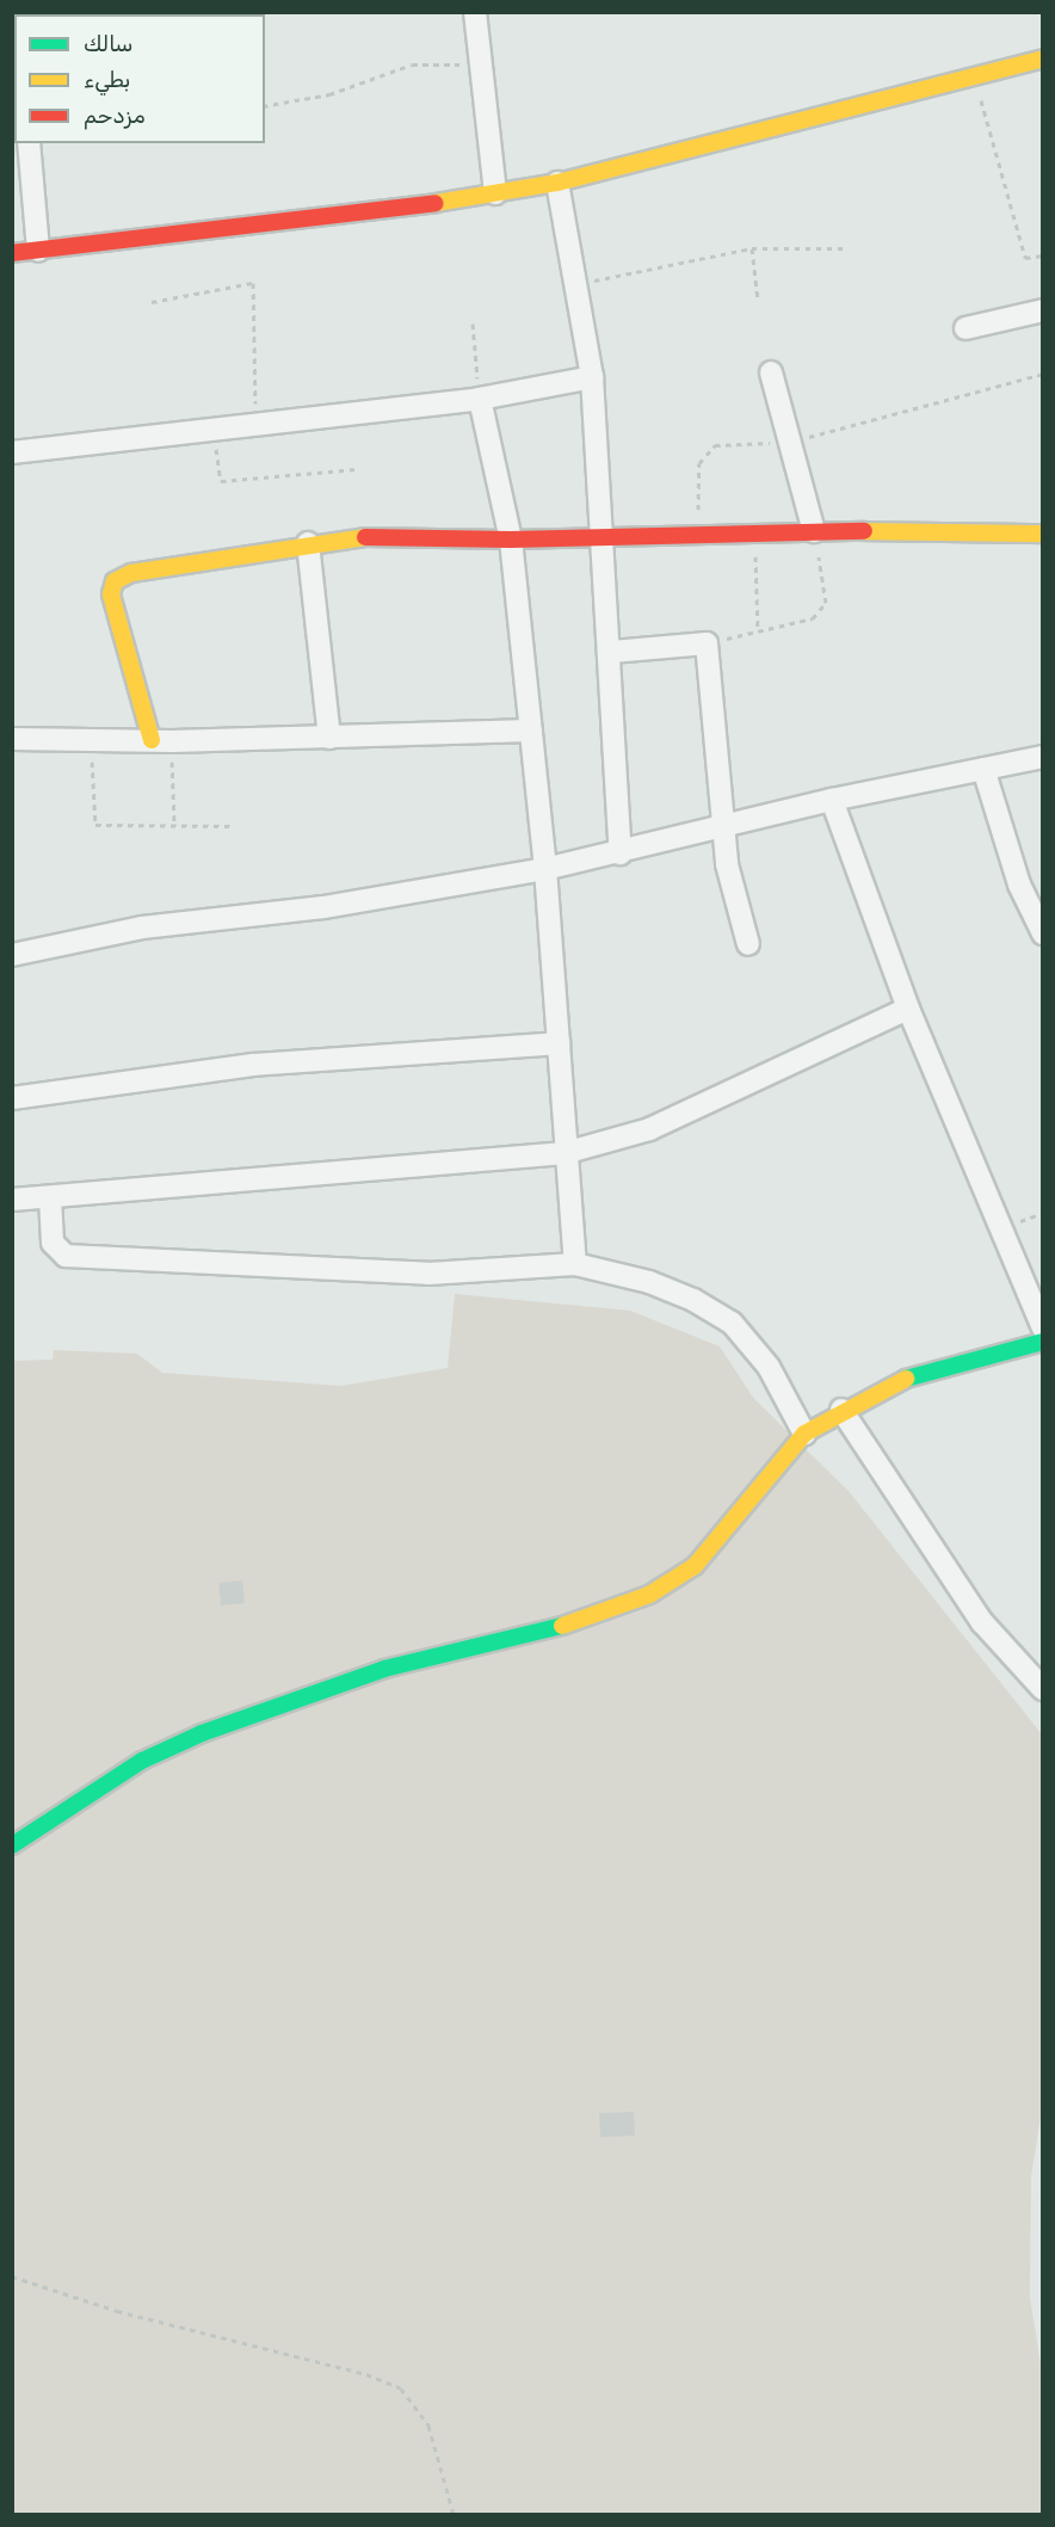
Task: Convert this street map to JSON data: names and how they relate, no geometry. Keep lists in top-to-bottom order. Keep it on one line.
{"legend":["سالك","بطيء","مزدحم"]}
